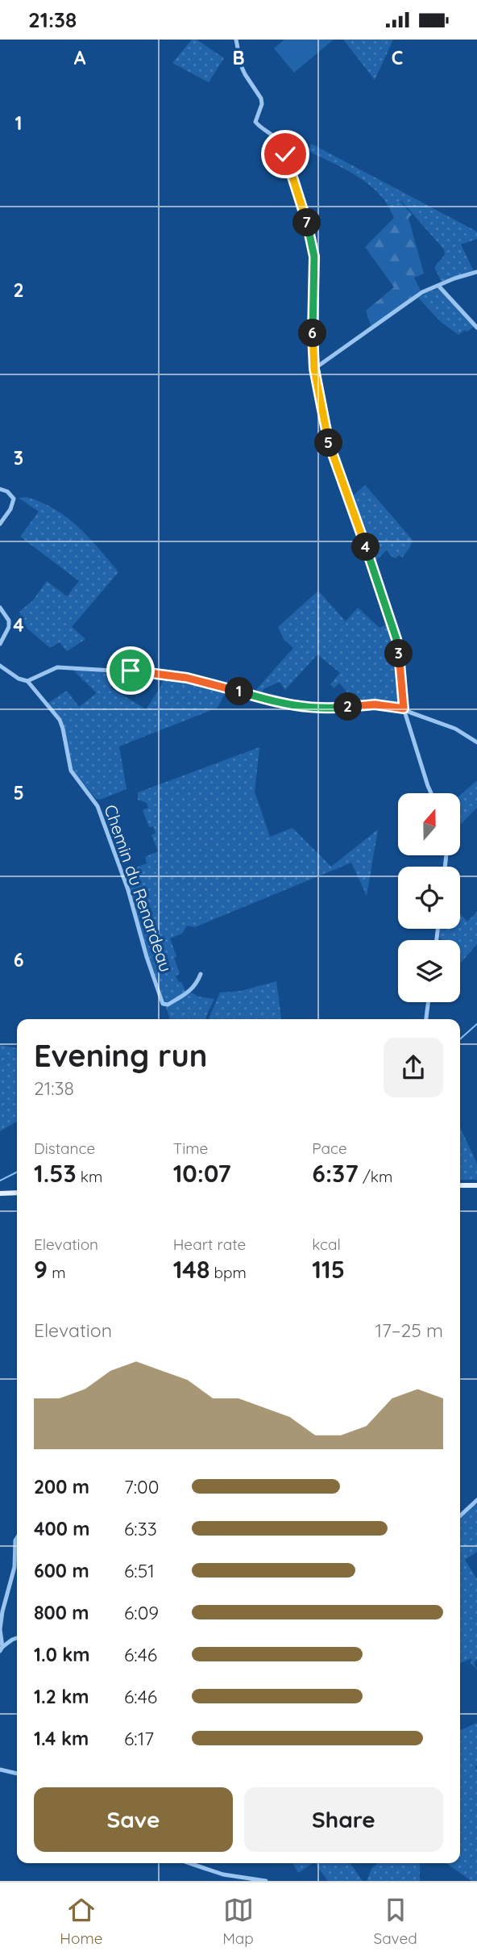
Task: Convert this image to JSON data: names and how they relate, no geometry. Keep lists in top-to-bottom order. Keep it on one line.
{"streets":{"street":["Chemin du Renardeau"]},"north":"top","page":{"status":"21:38","pins":["7","6","5","4","3","1","2"],"heading":["Evening run","21:38"],"stats":[["Distance","1.53 km"],["Time","10:07"],["Pace","6:37 /km"],["Elevation","9 m"],["Heart rate","148 bpm"],["kcal","115"]],"chart":["Elevation","17–25 m"],"list":[{"name":"200 m","note":"7:00"},{"name":"400 m","note":"6:33"},{"name":"600 m","note":"6:51"},{"name":"800 m","note":"6:09"},{"name":"1.0 km","note":"6:46"},{"name":"1.2 km","note":"6:46"},{"name":"1.4 km","note":"6:17"}],"buttons":["Save","Share"],"tabs":["Home","Map","Saved"]},"grid":{"columns":["A","B","C"],"rows":["1","2","3","4","5","6"]}}
